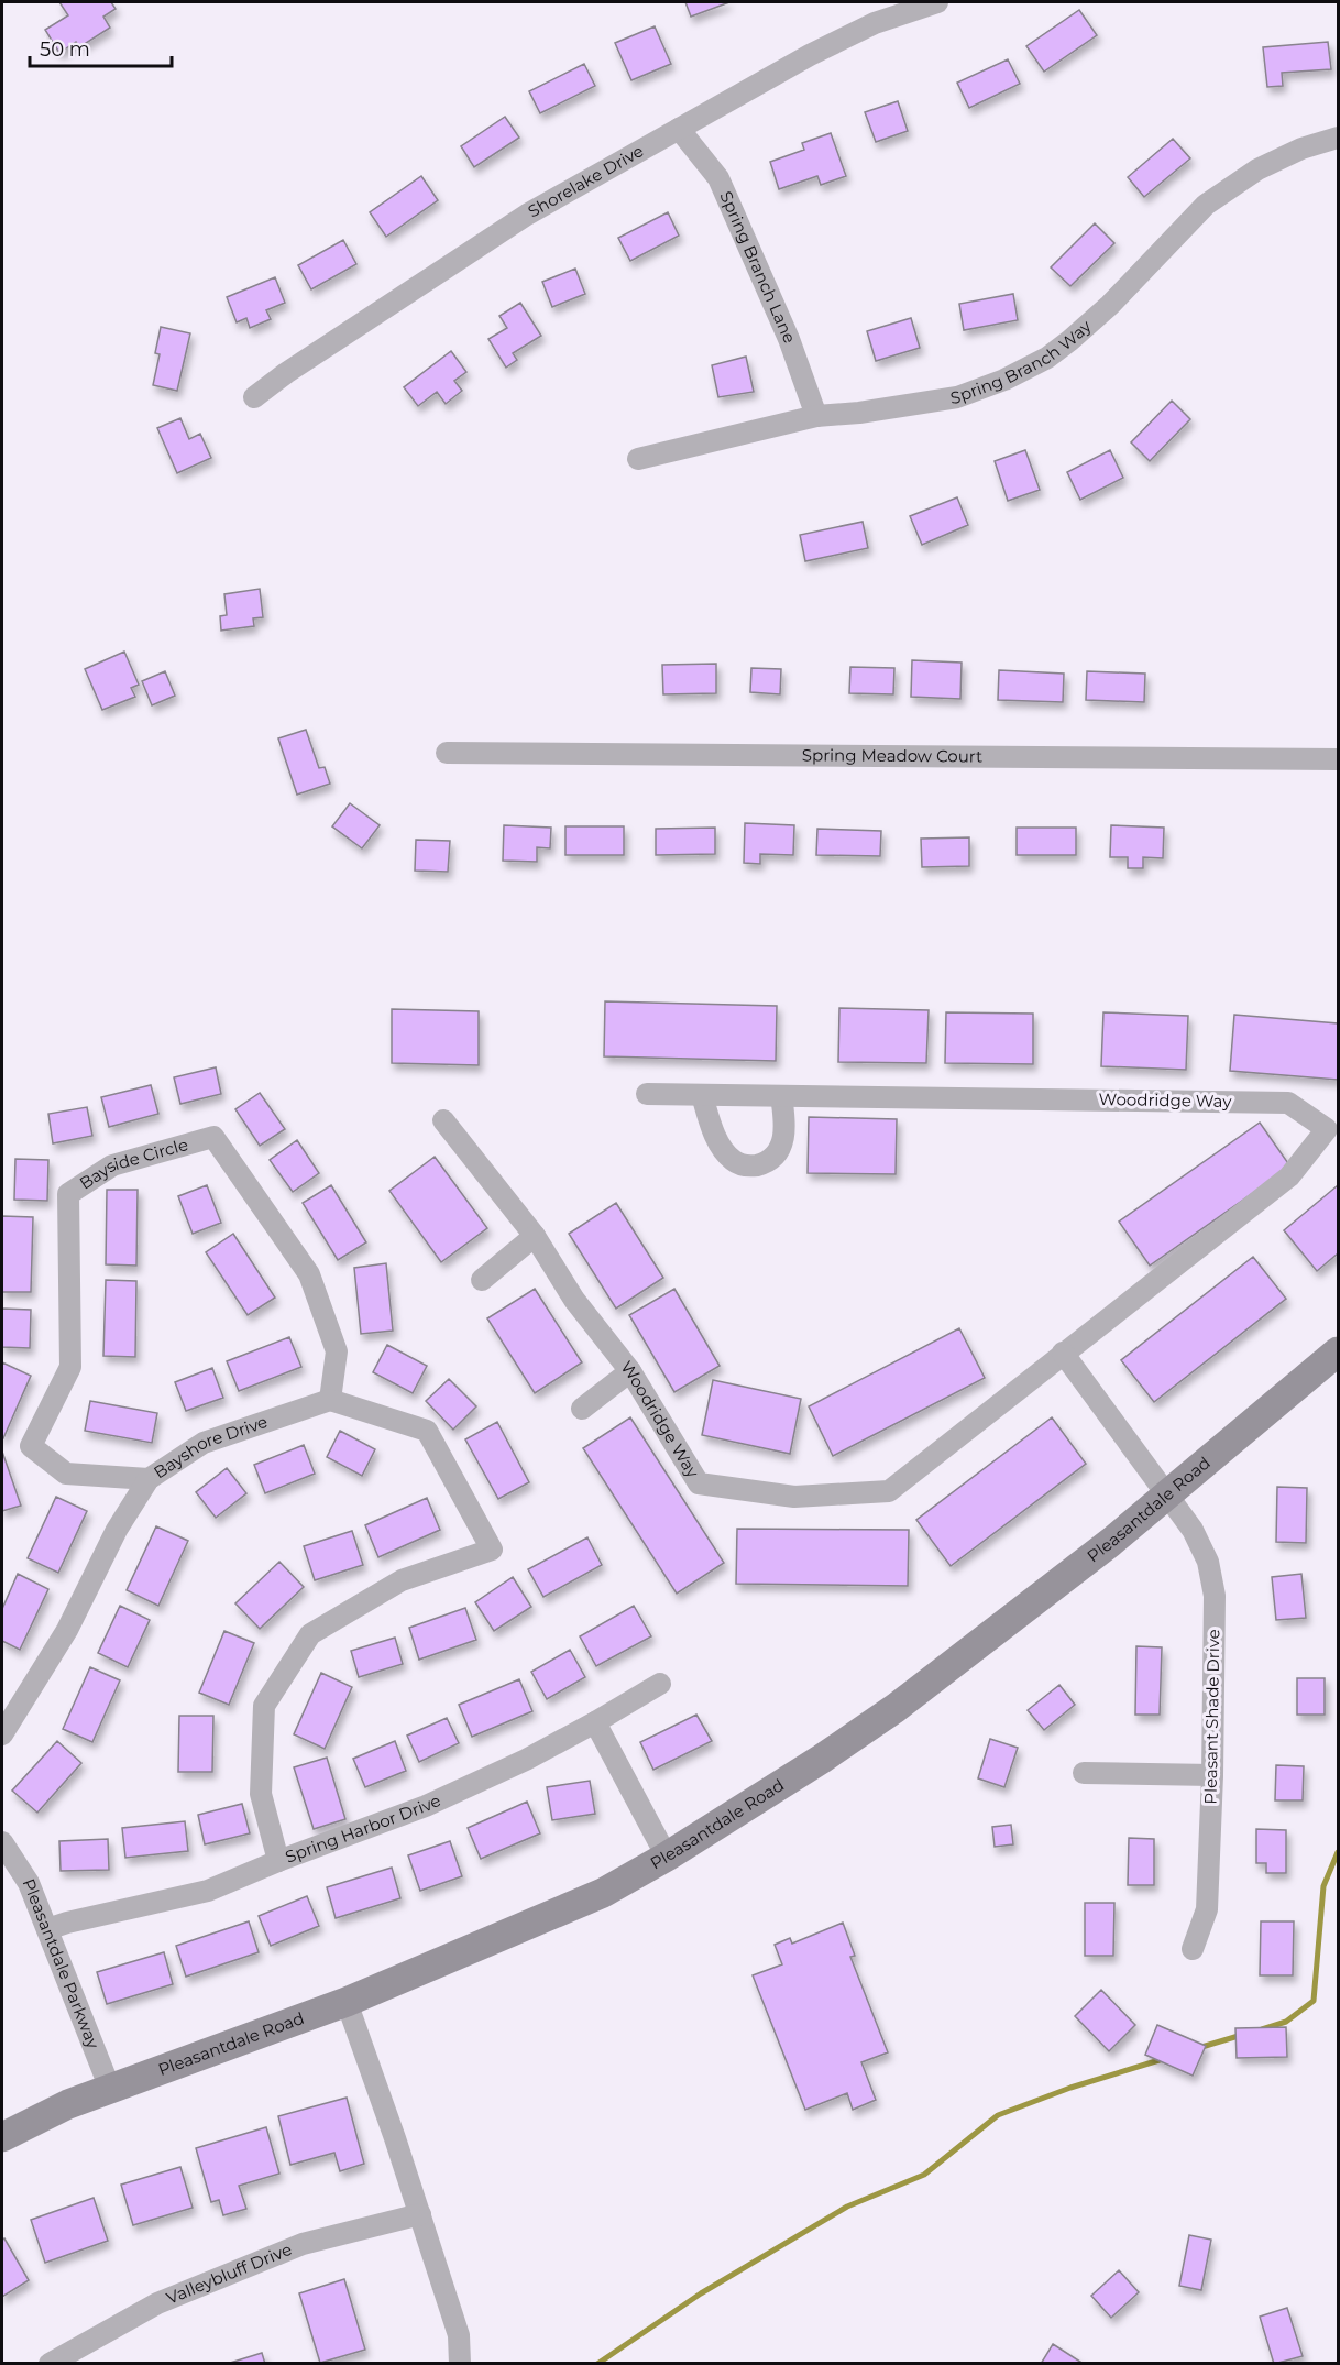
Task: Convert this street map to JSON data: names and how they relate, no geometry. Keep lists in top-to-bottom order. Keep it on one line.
{"streets":{"main road":["Pleasantdale Road"],"street":["Shorelake Drive","Spring Branch Lane","Spring Branch Way","Spring Meadow Court","Woodridge Way","Bayside Circle","Bayshore Drive","Pleasant Shade Drive","Spring Harbor Drive","Pleasantdale Parkway","Valleybluff Drive"]},"crossings":[["Shorelake Drive","Spring Branch Lane"],["Spring Branch Lane","Spring Branch Way"],["Bayside Circle","Bayshore Drive"],["Pleasantdale Road","Pleasant Shade Drive"],["Pleasantdale Road","Pleasantdale Parkway"],["Spring Harbor Drive","Pleasantdale Parkway"]],"scale_bar":"50 m"}
